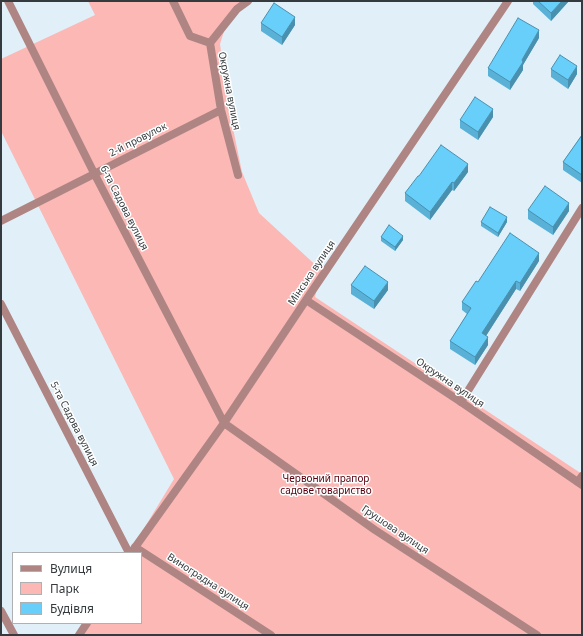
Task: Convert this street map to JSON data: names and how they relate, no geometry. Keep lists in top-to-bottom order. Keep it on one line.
{"streets":{"street":["Окружна вулиця","2-й провулок","6-та Садова вулиця","Мінська вулиця","5-та Садова вулиця","Грушова вулиця","Виноградна вулиця"]},"crossings":[["Окружна вулиця","2-й провулок"],["Окружна вулиця","Мінська вулиця"],["2-й провулок","6-та Садова вулиця"],["6-та Садова вулиця","Мінська вулиця"],["6-та Садова вулиця","Грушова вулиця"],["Мінська вулиця","5-та Садова вулиця"],["Мінська вулиця","Грушова вулиця"]],"parks":["Червоний прапор садове товариство"],"legend":["Вулиця","Парк","Будівля"]}
